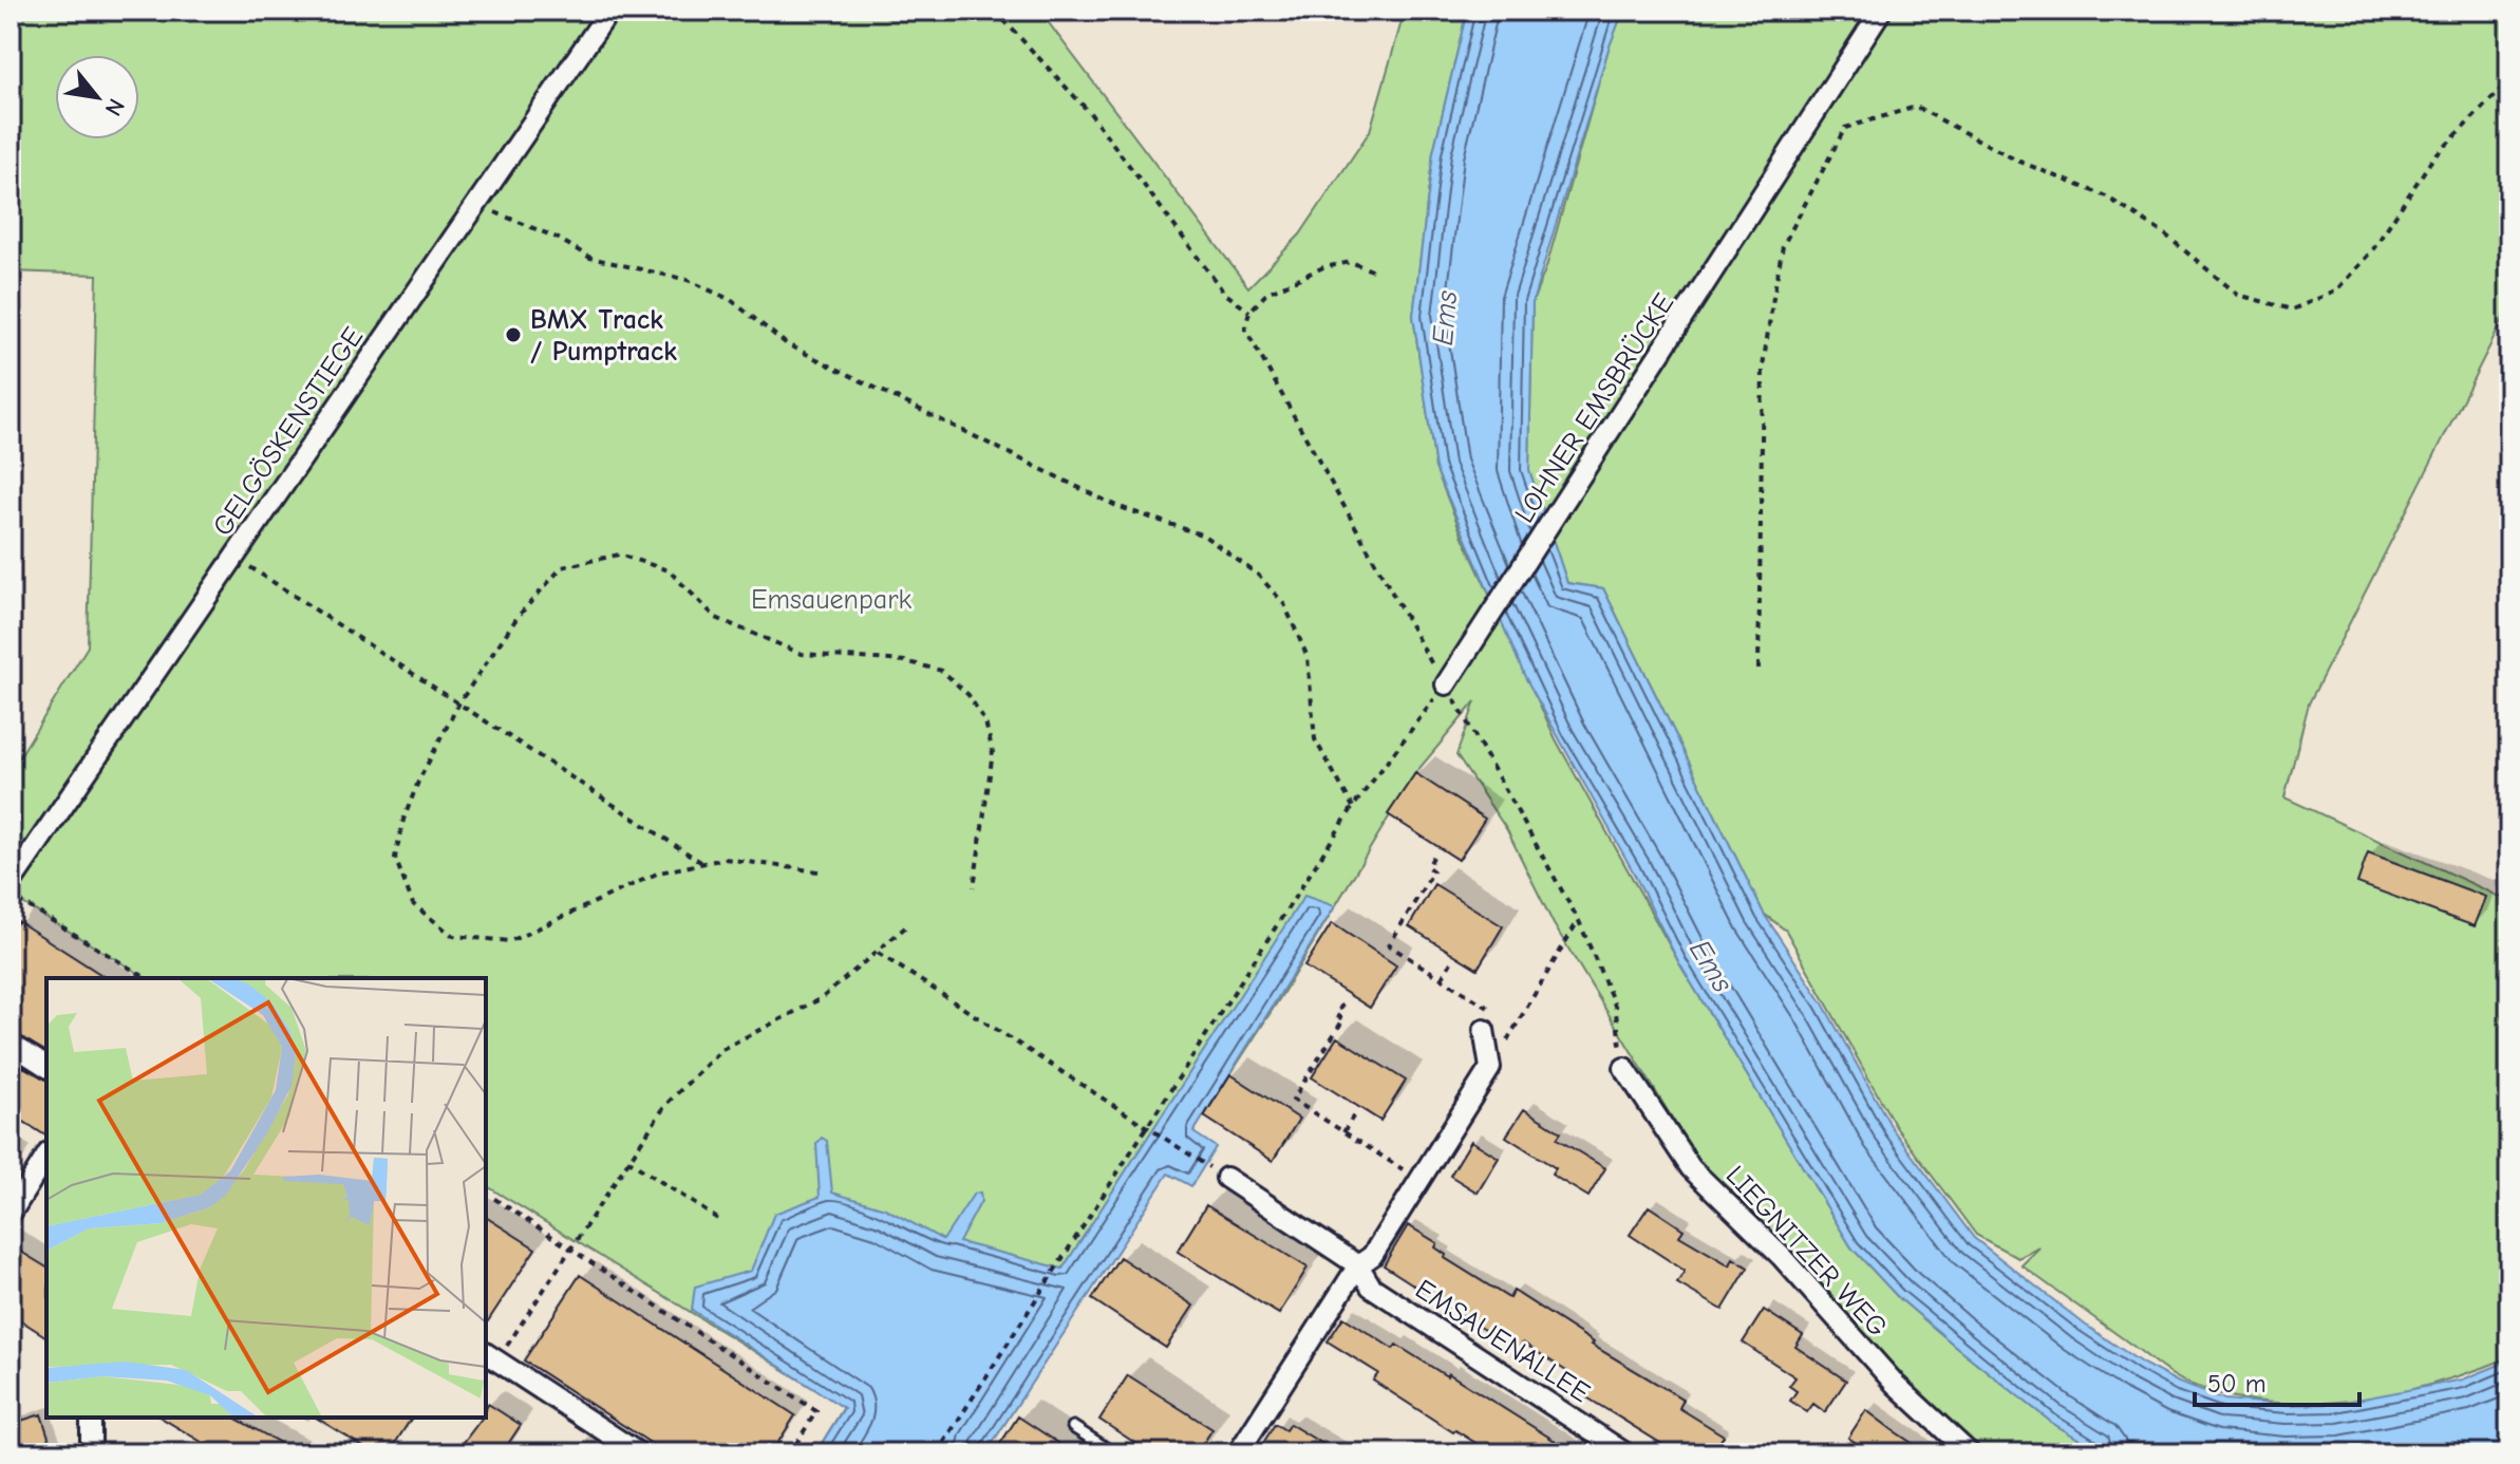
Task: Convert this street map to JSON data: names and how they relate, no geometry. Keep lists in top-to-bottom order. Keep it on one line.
{"streets":{"street":["LOHNER EMSBRÜCKE","GELGÖSKENSTIEGE","LIEGNITZER WEG","EMSAUENALLEE"]},"water":["Ems"],"parks":["Emsauenpark"],"places":["BMX Track / Pumptrack"],"scale_bar":"50 m","north":"bottom right"}
